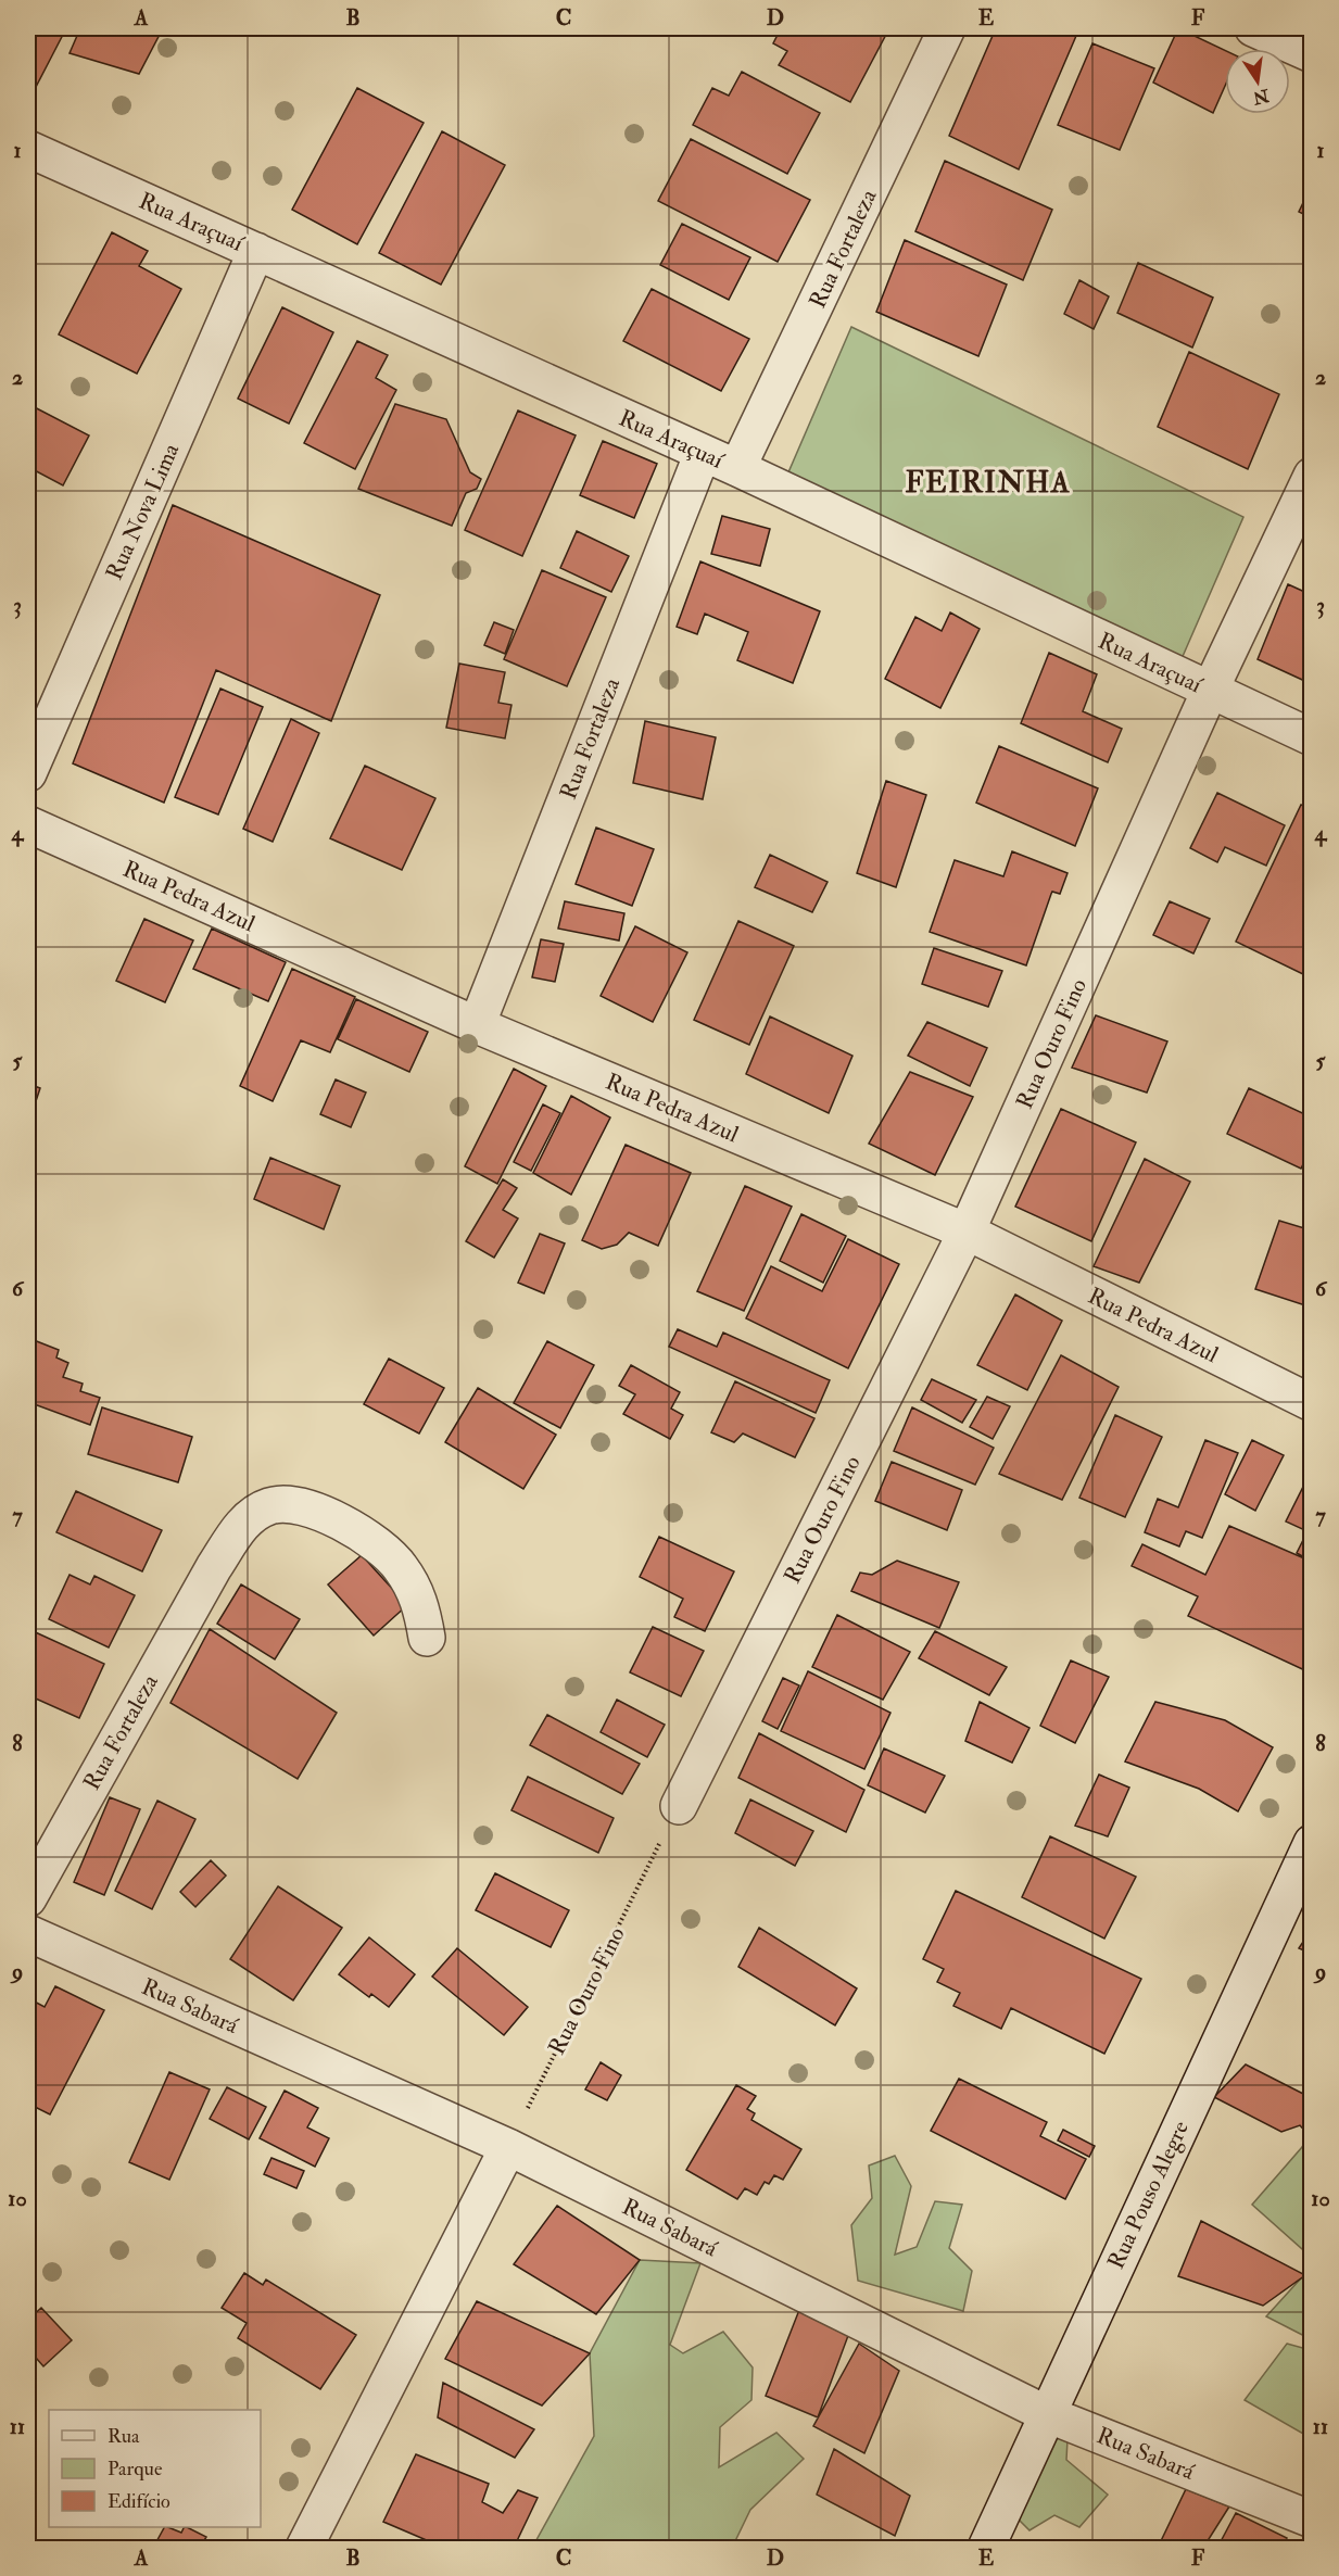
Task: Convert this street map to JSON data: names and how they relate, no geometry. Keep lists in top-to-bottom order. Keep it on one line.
{"streets":{"street":["Rua Araçuaí","Rua Fortaleza","Rua Nova Lima","Rua Pedra Azul","Rua Ouro Fino","Rua Sabará","Rua Pouso Alegre"]},"crossings":[["Rua Araçuaí","Rua Fortaleza"],["Rua Araçuaí","Rua Nova Lima"],["Rua Araçuaí","Rua Ouro Fino"],["Rua Fortaleza","Rua Pedra Azul"],["Rua Pedra Azul","Rua Ouro Fino"],["Rua Ouro Fino","Rua Sabará"],["Rua Sabará","Rua Pouso Alegre"]],"districts":["FEIRINHA"],"legend":["Rua","Parque","Edifício"],"north":"bottom","grid":{"columns":["A","B","C","D","E","F"],"rows":["1","2","3","4","5","6","7","8","9","10","11"]}}
